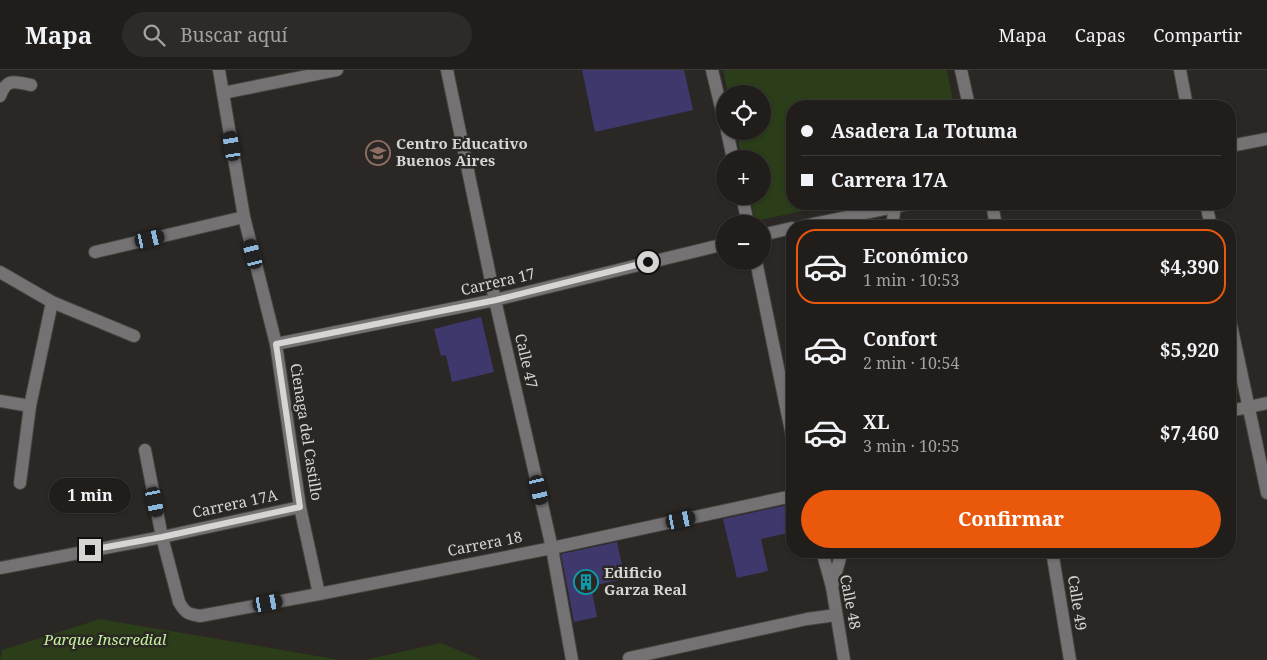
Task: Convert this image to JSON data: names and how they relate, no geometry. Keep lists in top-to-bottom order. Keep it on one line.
{"streets":{"street":["Carrera 17","Calle 47","Cienaga del Castillo","Carrera 17A","Carrera 18","Calle 48","Calle 49"]},"crossings":[["Carrera 17","Calle 47"],["Carrera 17","Cienaga del Castillo"],["Calle 47","Carrera 18"],["Cienaga del Castillo","Carrera 17A"],["Cienaga del Castillo","Carrera 18"],["Carrera 17A","Carrera 18"]],"parks":["Parque Inscredial"],"places":{"school or university":["Centro Educativo Buenos Aires"],"building":["Edificio Garza Real"]},"page":{"header":"Mapa","search":"Buscar aquí","nav":["Mapa","Capas","Compartir"],"map_buttons":["+","−"],"banner":["Asadera La Totuma","Carrera 17A"],"list":[{"name":"Económico","note":"1 min · 10:53","value":"$4,390"},{"name":"Confort","note":"2 min · 10:54","value":"$5,920"},{"name":"XL","note":"3 min · 10:55","value":"$7,460"}],"bubble":"1 min","buttons":"Confirmar"}}
